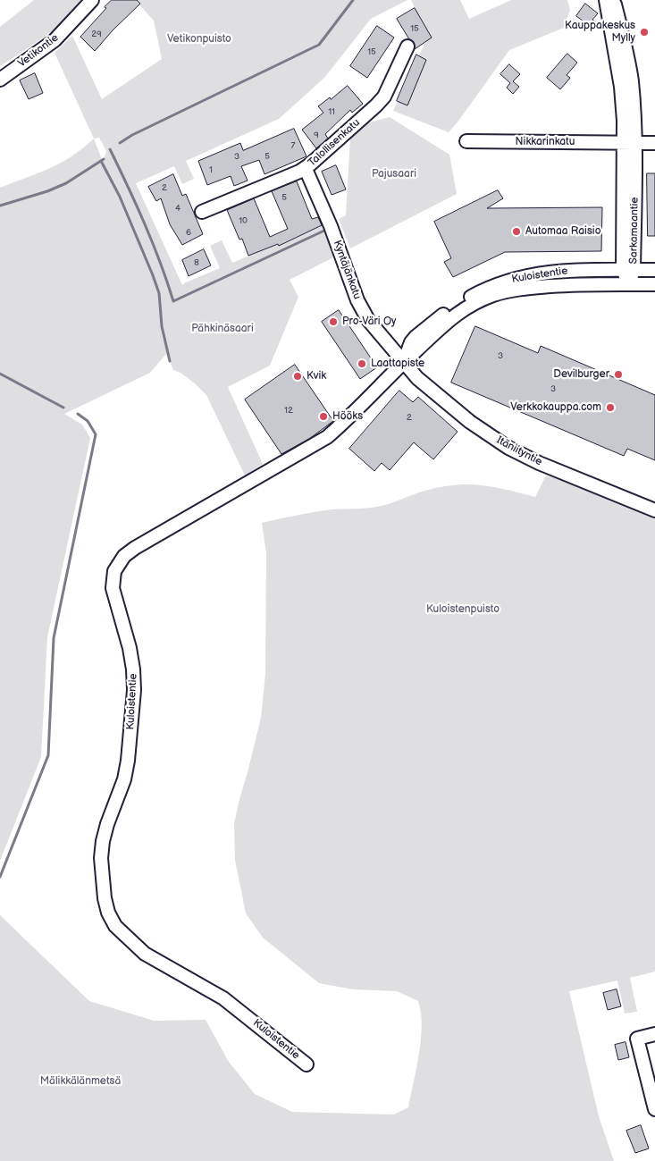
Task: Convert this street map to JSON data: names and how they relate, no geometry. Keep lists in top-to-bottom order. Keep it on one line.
{"streets":{"street":["Vetikontie","Nikkarinkatu","Talollisenkatu","Sarkamaantie","Kyntäjänkatu","Kuloistentie","Itäniityntie"]},"crossings":[["Nikkarinkatu","Sarkamaantie"],["Talollisenkatu","Kyntäjänkatu"],["Sarkamaantie","Kuloistentie"],["Kyntäjänkatu","Kuloistentie"],["Kyntäjänkatu","Itäniityntie"],["Kuloistentie","Itäniityntie"]],"parks":["Vetikonpuisto","Pajusaari","Pähkinäsaari","Kuloistenpuisto","Mälikkälänmetsä"],"places":["Kauppakeskus Mylly","Automaa Raisio","Pro-Väri Oy","Laattapiste","Devilburger","Kvik","Verkkokauppa.com","Hööks"],"house_numbers":["15","29","15","11","9","7","3","5","1","2","5","4","10","6","8","3","3","12","2"]}
